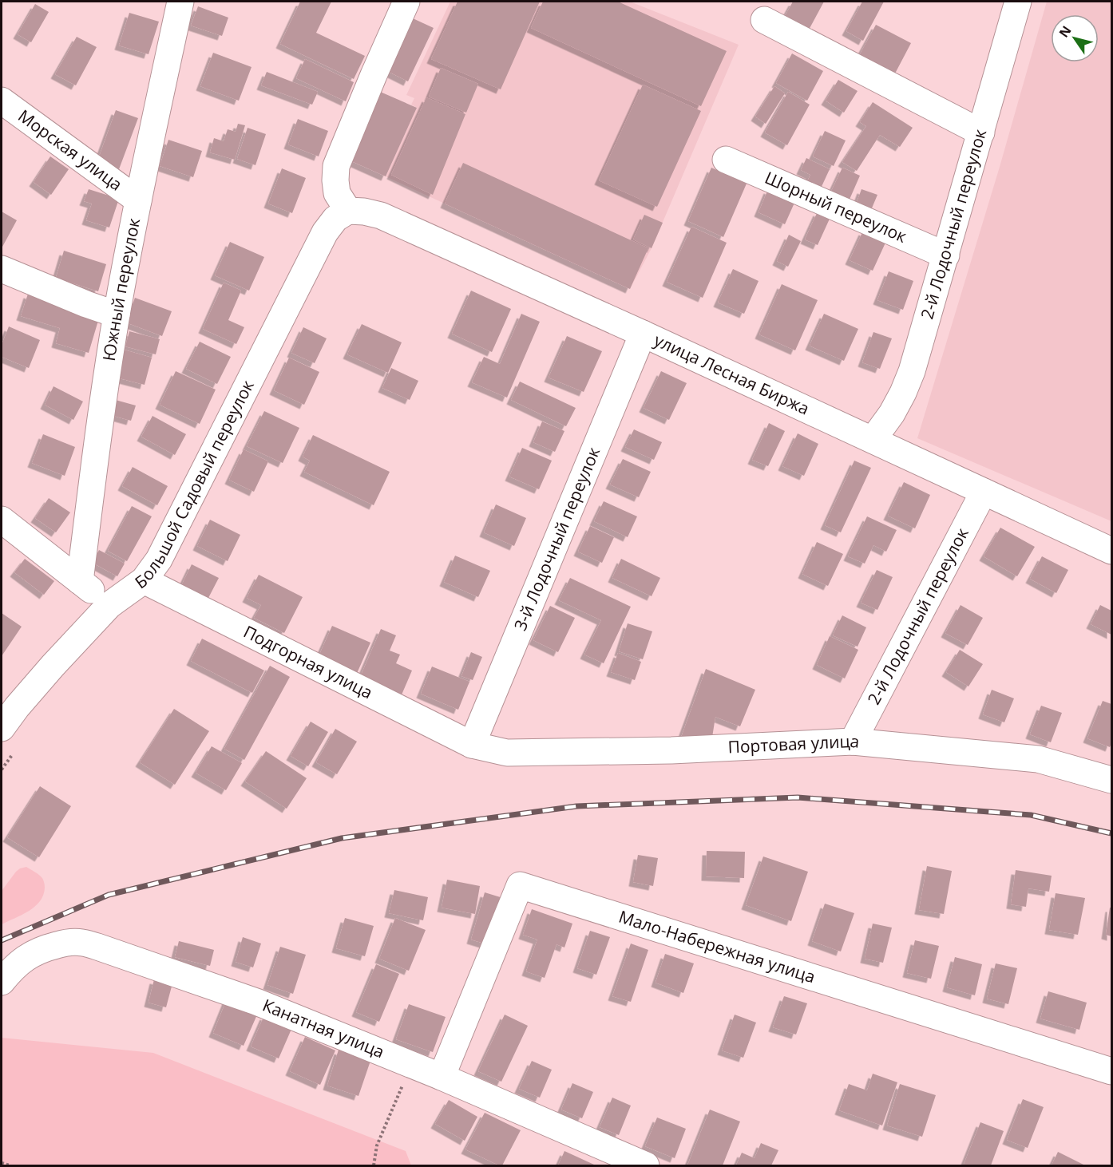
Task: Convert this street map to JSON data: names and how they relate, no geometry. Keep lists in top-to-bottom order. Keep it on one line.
{"streets":{"street":["Морская улица","Шорный переулок","2-й Лодочный переулок","Южный переулок","улица Лесная Биржа","Большой Садовый переулок","3-й Лодочный переулок","Подгорная улица","Портовая улица","Мало-Набережная улица","Канатная улица"]},"crossings":[["Морская улица","Южный переулок"],["Шорный переулок","2-й Лодочный переулок"],["2-й Лодочный переулок","улица Лесная Биржа"],["2-й Лодочный переулок","Портовая улица"],["улица Лесная Биржа","Большой Садовый переулок"],["улица Лесная Биржа","3-й Лодочный переулок"],["Большой Садовый переулок","Подгорная улица"],["3-й Лодочный переулок","Подгорная улица"],["3-й Лодочный переулок","Портовая улица"],["Подгорная улица","Портовая улица"],["Мало-Набережная улица","Канатная улица"]],"north":"top left"}
